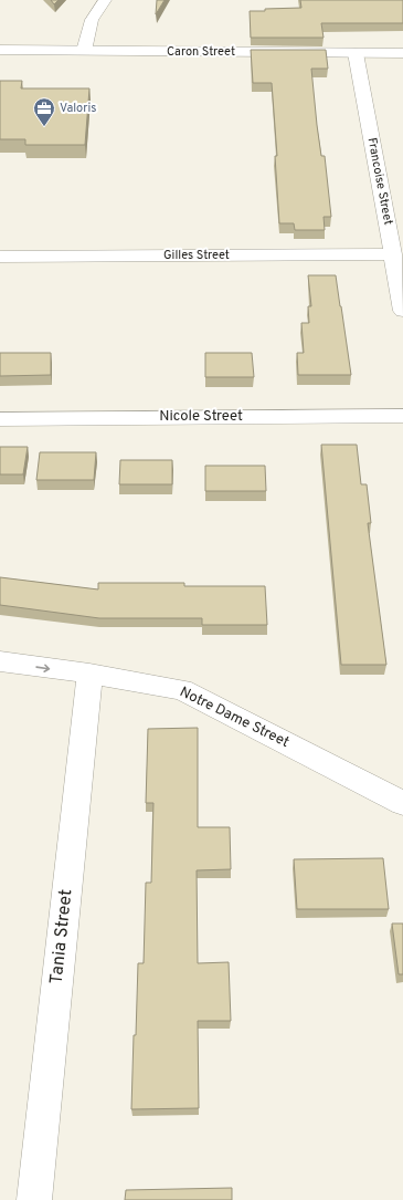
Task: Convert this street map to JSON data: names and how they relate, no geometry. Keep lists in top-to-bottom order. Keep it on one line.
{"streets":{"street":["Caron Street","Francoise Street","Gilles Street","Nicole Street","Notre Dame Street","Tania Street"]},"crossings":[["Caron Street","Francoise Street"],["Francoise Street","Gilles Street"],["Notre Dame Street","Tania Street"]],"places":{"office":["Valoris"]}}
